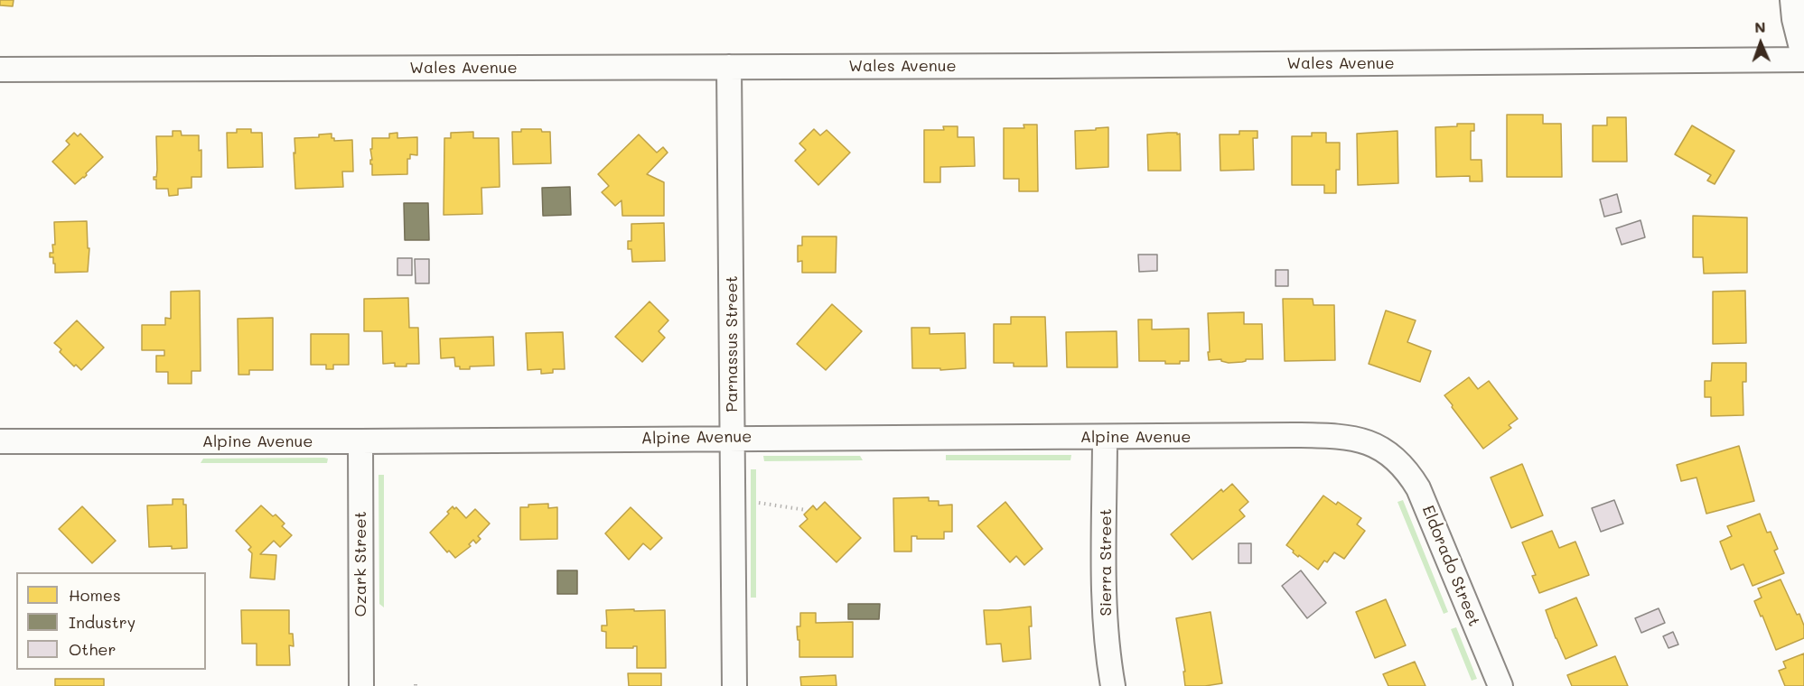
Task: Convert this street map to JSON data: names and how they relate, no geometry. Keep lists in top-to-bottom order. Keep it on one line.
{"streets":{"street":["Wales Avenue","Parnassus Street","Alpine Avenue","Sierra Street","Ozark Street","Eldorado Street"]},"crossings":[["Wales Avenue","Parnassus Street"],["Parnassus Street","Alpine Avenue"],["Alpine Avenue","Sierra Street"],["Alpine Avenue","Ozark Street"],["Alpine Avenue","Eldorado Street"]],"legend":["Homes","Industry","Other"],"north":"top"}
